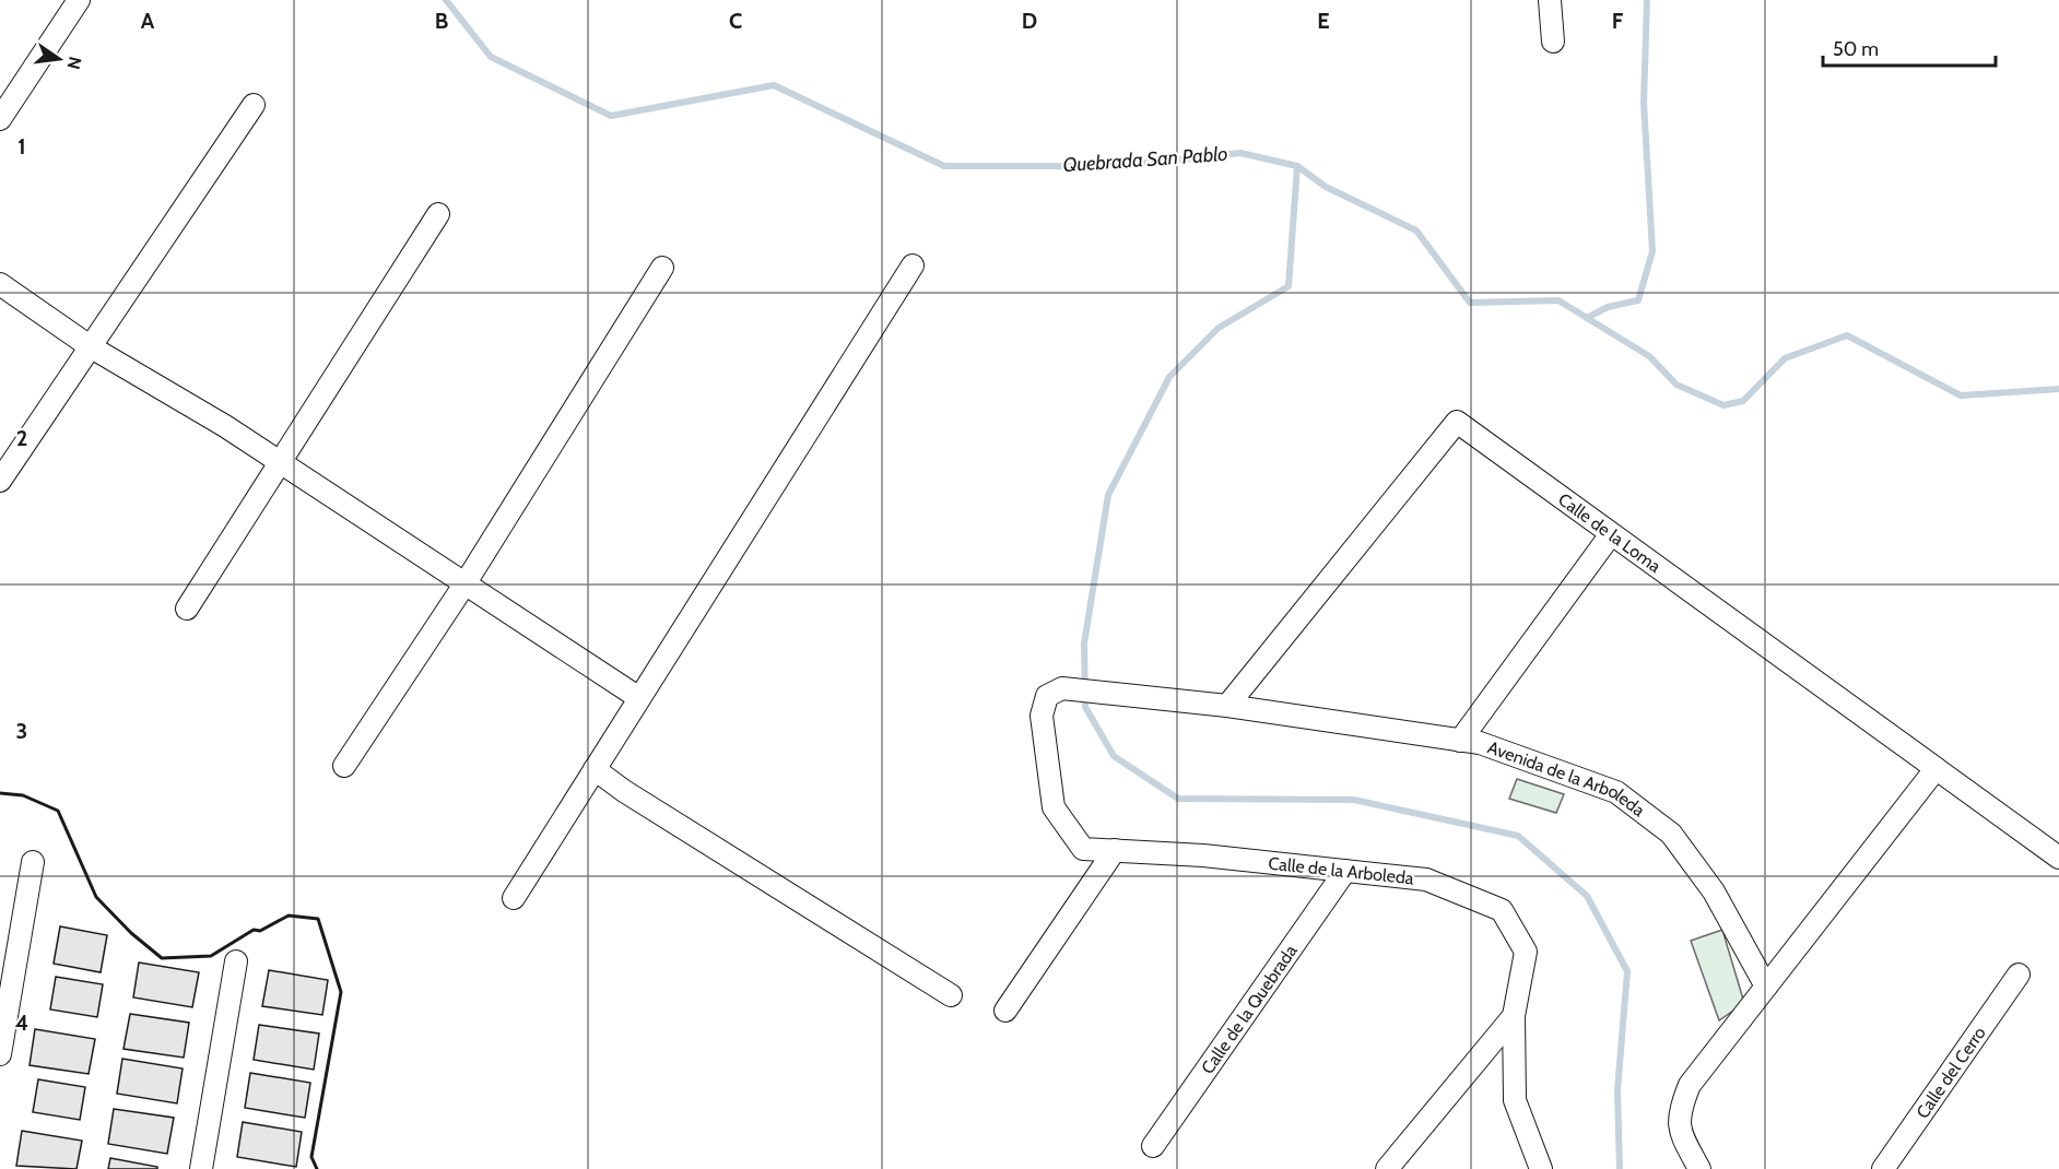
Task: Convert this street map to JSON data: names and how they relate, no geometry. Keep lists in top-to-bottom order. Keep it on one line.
{"streets":{"street":["Calle de la Loma","Avenida de la Arboleda","Calle de la Arboleda","Calle de la Quebrada","Calle del Cerro"]},"crossings":[["Calle de la Loma","Avenida de la Arboleda"],["Avenida de la Arboleda","Calle de la Arboleda"],["Calle de la Arboleda","Calle de la Quebrada"]],"water":["Quebrada San Pablo"],"scale_bar":"50 m","north":"right","grid":{"columns":["A","B","C","D","E","F"],"rows":["1","2","3","4"]}}
